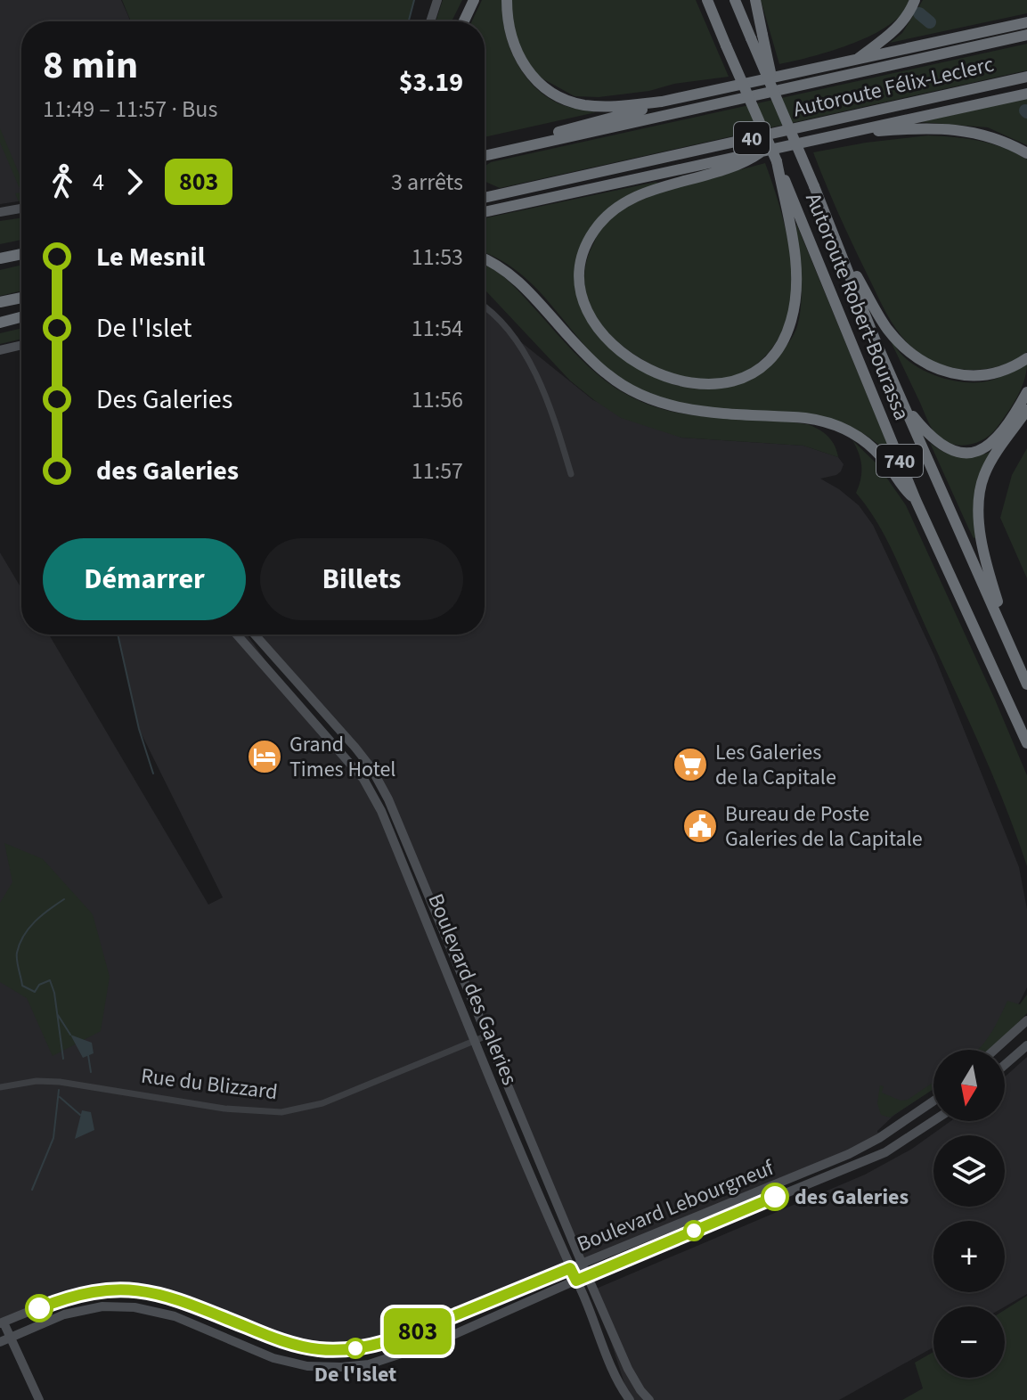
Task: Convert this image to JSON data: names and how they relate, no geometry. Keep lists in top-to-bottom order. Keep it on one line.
{"streets":{"highway":["Autoroute Félix-Leclerc","40","Autoroute Robert-Bourassa","740"],"main road":["Boulevard des Galeries","Boulevard Lebourgneuf"],"street":["Rue du Blizzard"]},"crossings":[["Boulevard des Galeries","Rue du Blizzard"],["Boulevard des Galeries","Boulevard Lebourgneuf"]],"places":{"hotel":["Grand Times Hotel"],"supermarket":["Les Galeries de la Capitale"],"public building":["Bureau de Poste Galeries de la Capitale"],"other":["des Galeries","De l'Islet"]},"lines":["bus line 803"],"north":"bottom","page":{"on_map":"803","heading":["8 min","11:49 – 11:57 · Bus","$3.19"],"legs":["4","803","3 arrêts"],"list":[{"name":"Le Mesnil","value":"11:53"},{"name":"De l'Islet","value":"11:54"},{"name":"Des Galeries","value":"11:56"},{"name":"des Galeries","value":"11:57"}],"buttons":["Démarrer","Billets"],"map_buttons":["+","−"]}}
